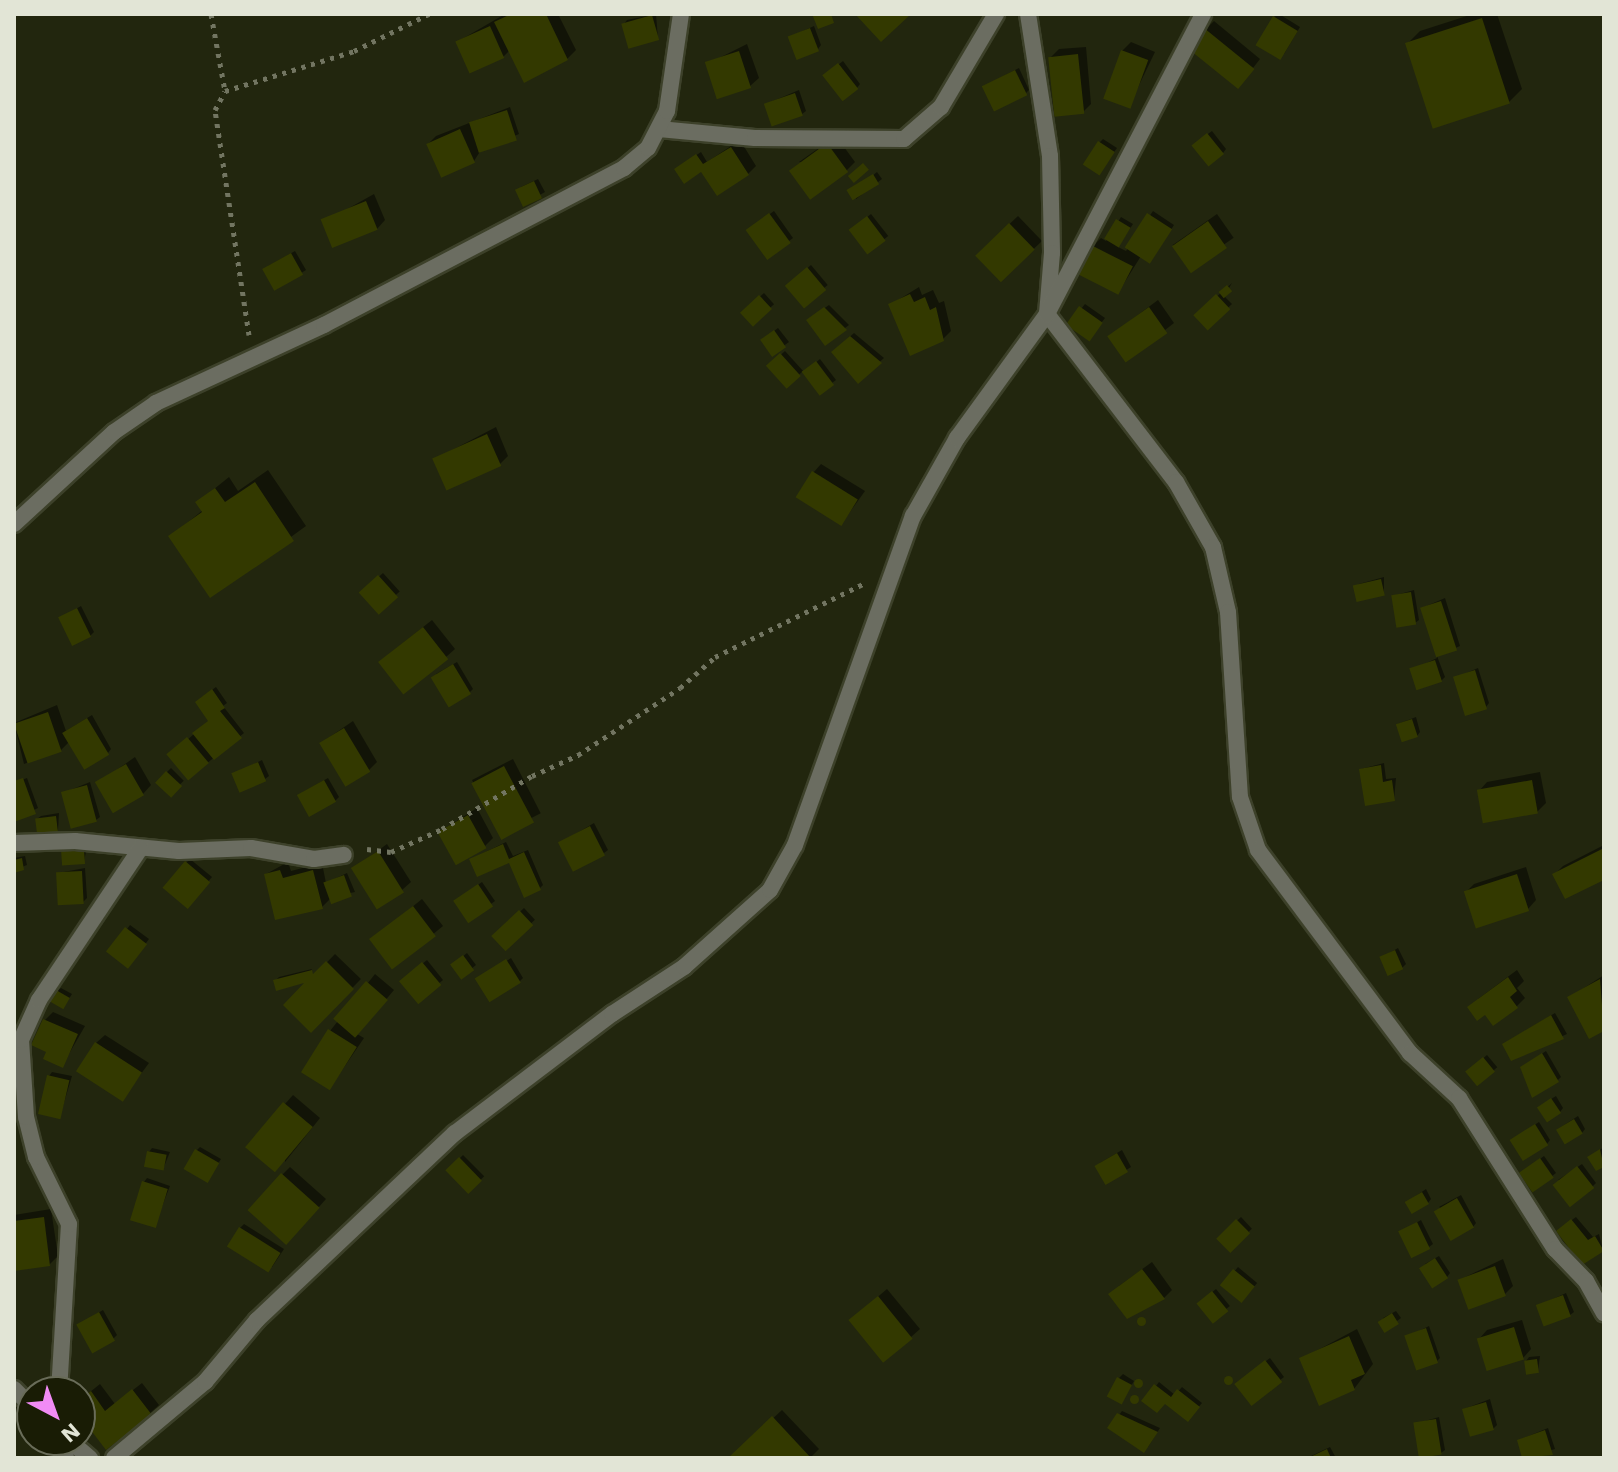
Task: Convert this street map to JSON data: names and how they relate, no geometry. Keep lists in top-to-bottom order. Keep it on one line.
{"north":"bottom right"}
